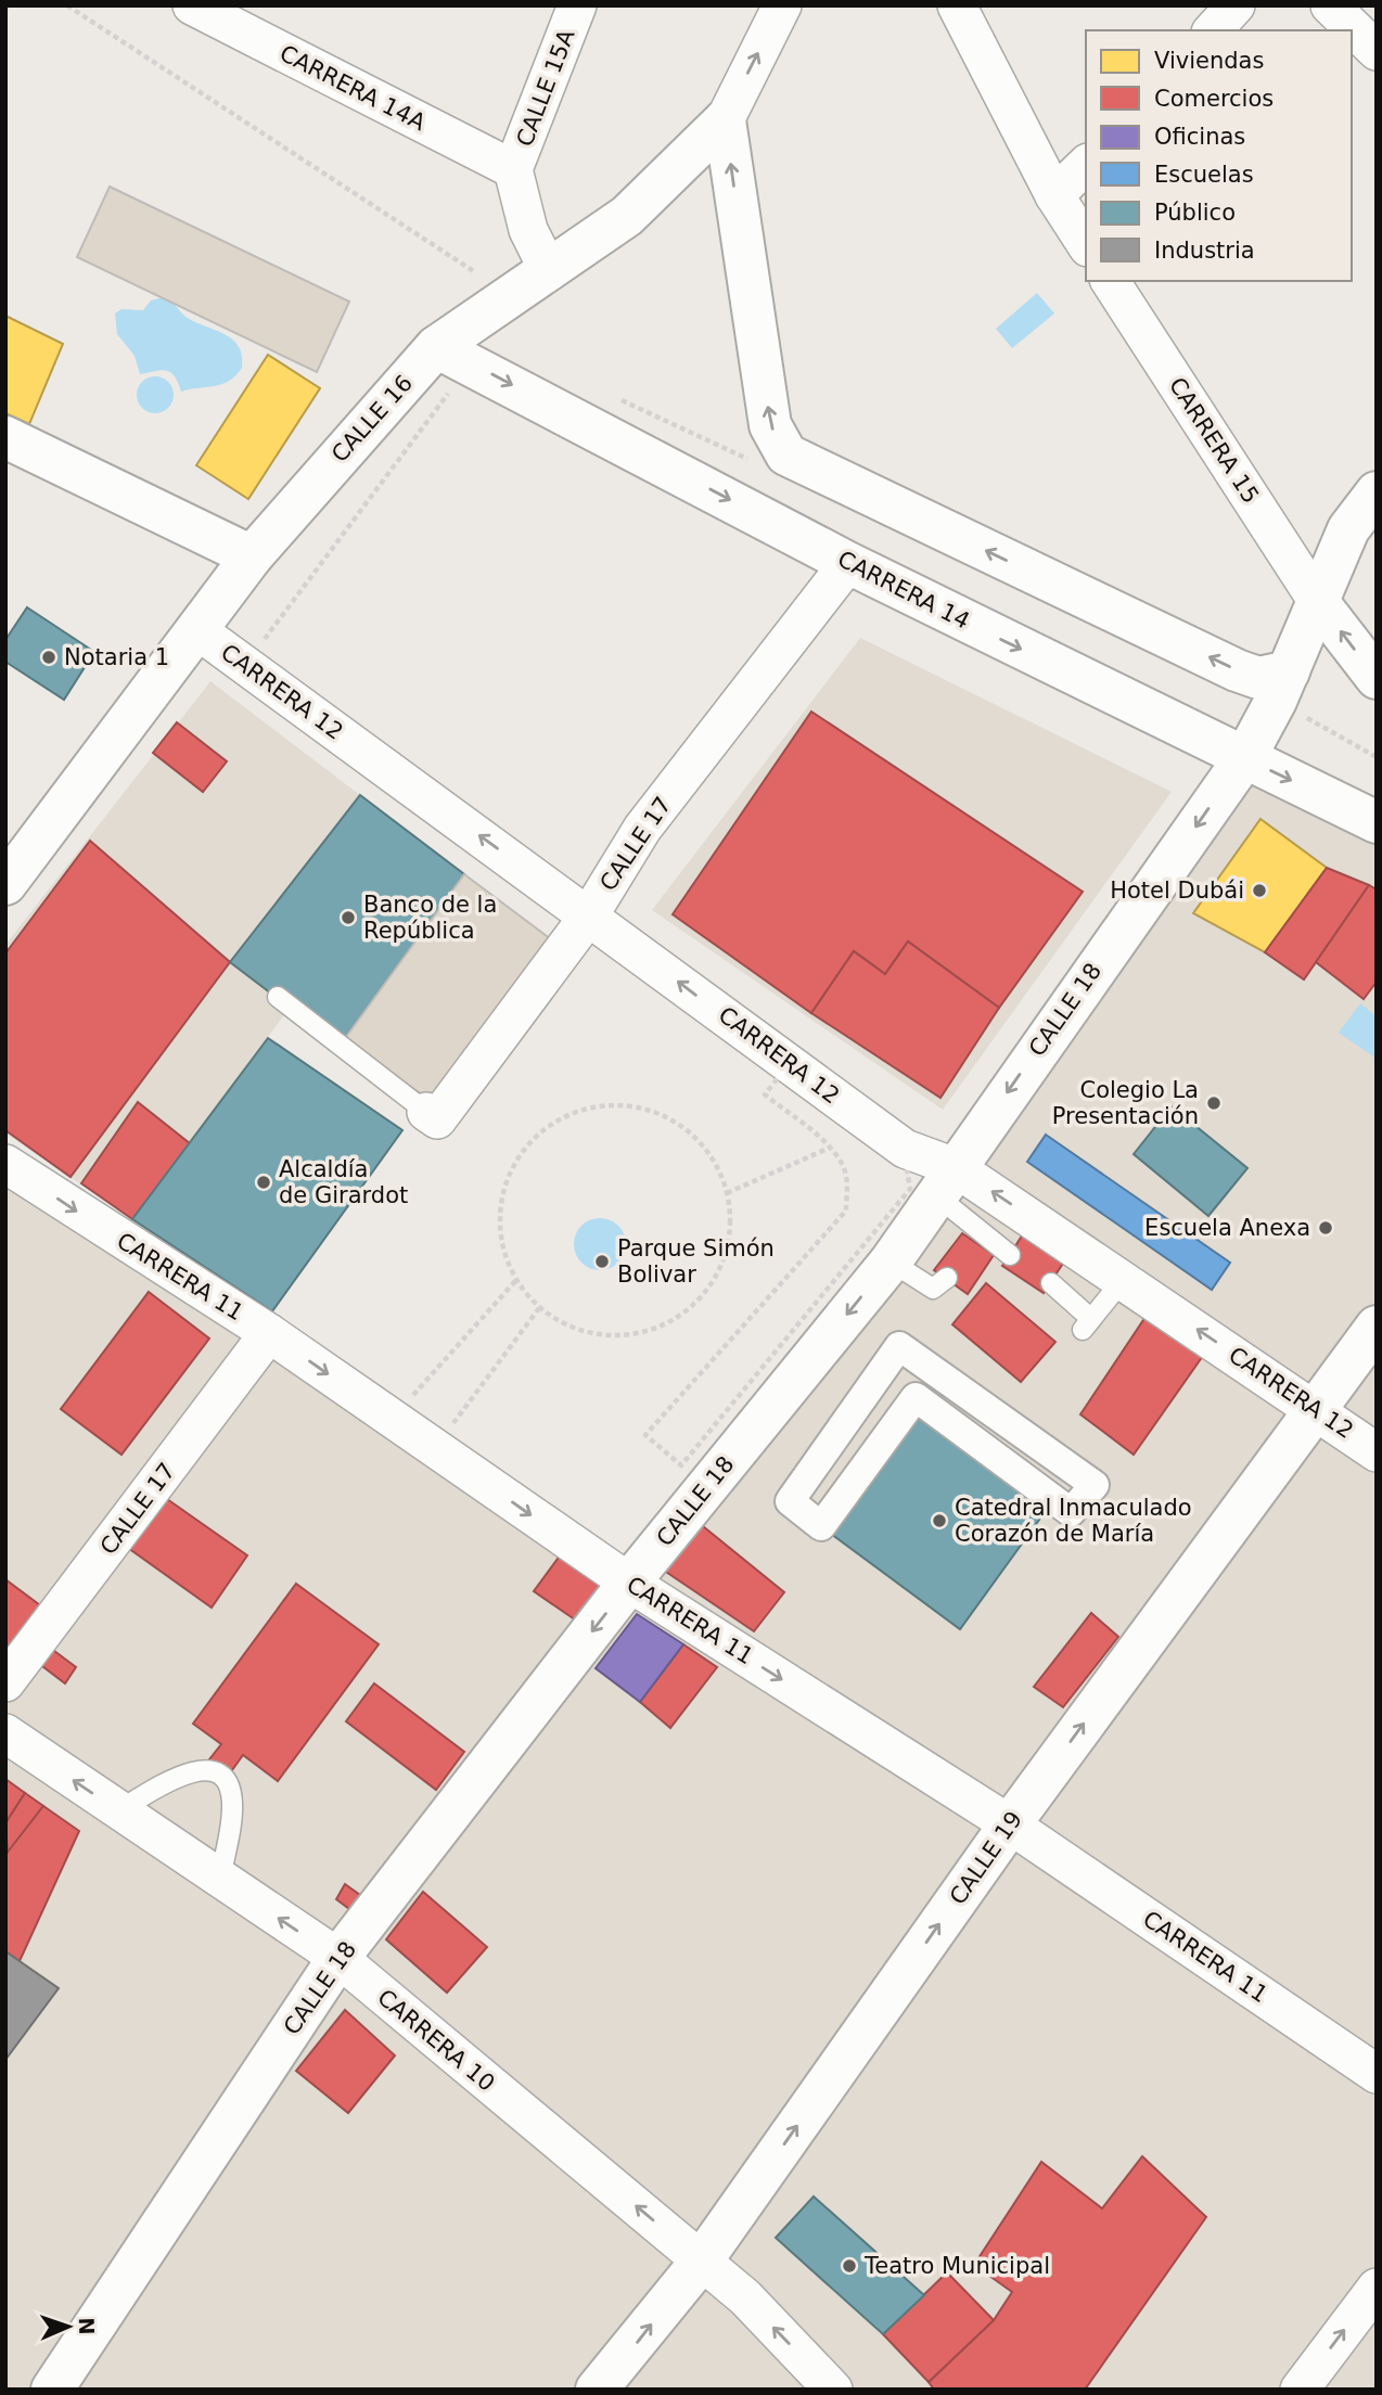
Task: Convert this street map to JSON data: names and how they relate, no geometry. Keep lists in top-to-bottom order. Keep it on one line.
{"streets":{"street":["CARRERA 14A","CALLE 15A","CALLE 16","CARRERA 15","CARRERA 14","CARRERA 12","CALLE 17","CALLE 18","CARRERA 11","CALLE 19","CARRERA 10"]},"crossings":[["CARRERA 14A","CALLE 15A"],["CALLE 16","CARRERA 14"],["CALLE 16","CARRERA 12"],["CARRERA 15","CALLE 18"],["CARRERA 14","CALLE 17"],["CARRERA 14","CALLE 18"],["CARRERA 12","CALLE 17"],["CARRERA 12","CALLE 18"],["CARRERA 12","CALLE 19"],["CALLE 17","CARRERA 11"],["CALLE 18","CARRERA 11"],["CALLE 18","CARRERA 10"],["CARRERA 11","CALLE 19"],["CALLE 19","CARRERA 10"]],"one_way":["CARRERA 14","CARRERA 12","CALLE 18","CARRERA 11","CALLE 19","CARRERA 10"],"places":["Notaria 1","Hotel Dubái","Banco de la República","Colegio La Presentación","Alcaldía de Girardot","Escuela Anexa","Parque Simón Bolivar","Catedral Inmaculado Corazón de María","Teatro Municipal"],"legend":["Viviendas","Comercios","Oficinas","Escuelas","Público","Industria"],"north":"right"}
